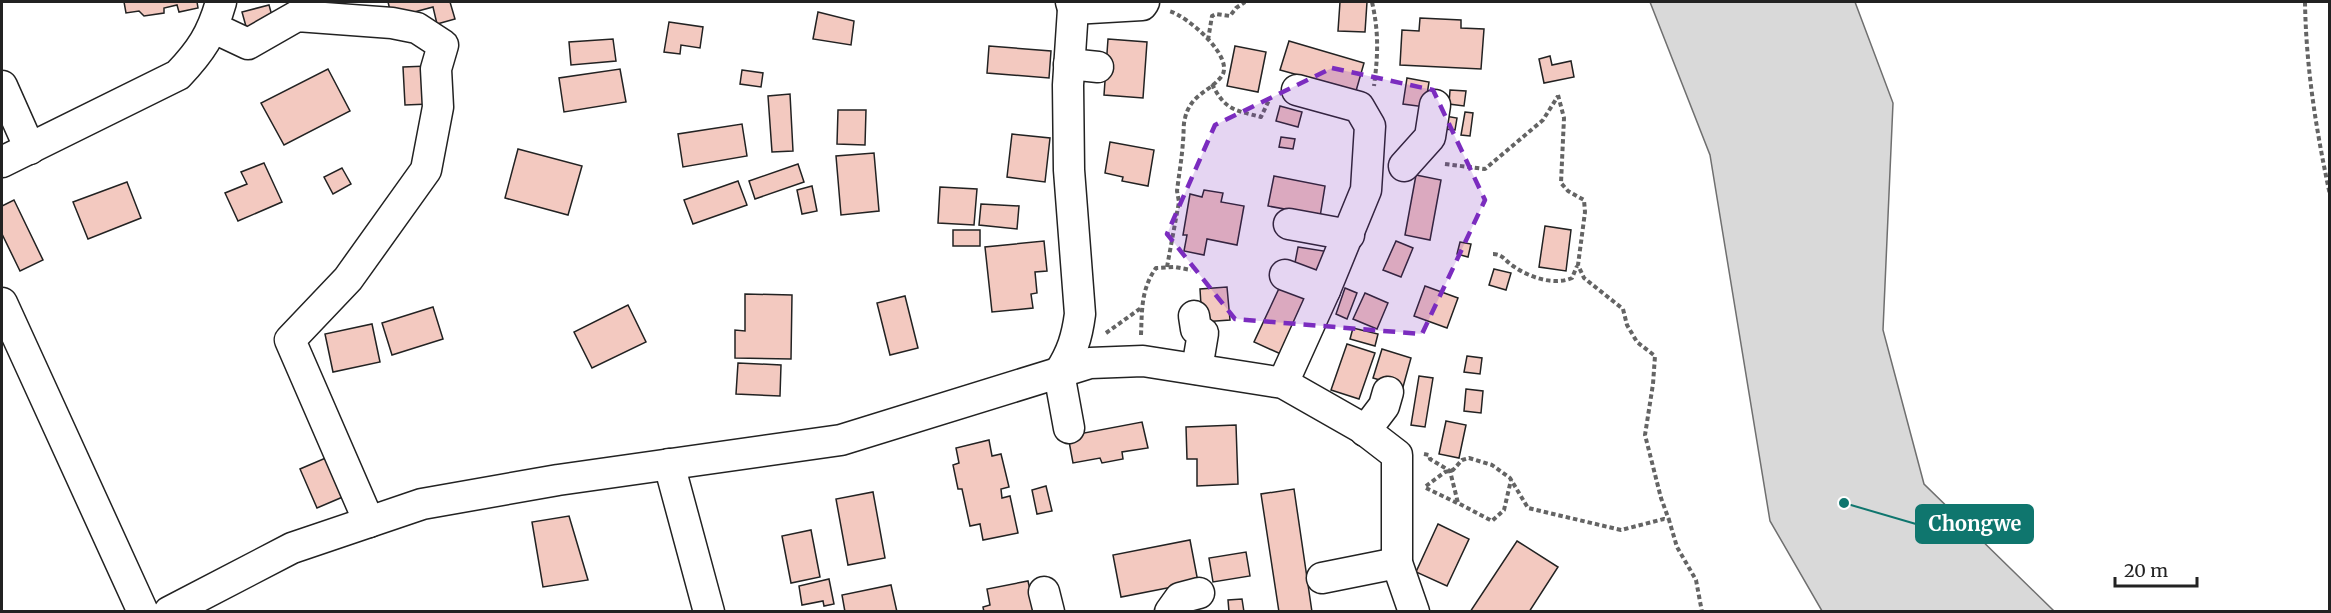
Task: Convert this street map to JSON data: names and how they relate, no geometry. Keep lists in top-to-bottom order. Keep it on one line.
{"places":["Chongwe"],"scale_bar":"20 m"}
